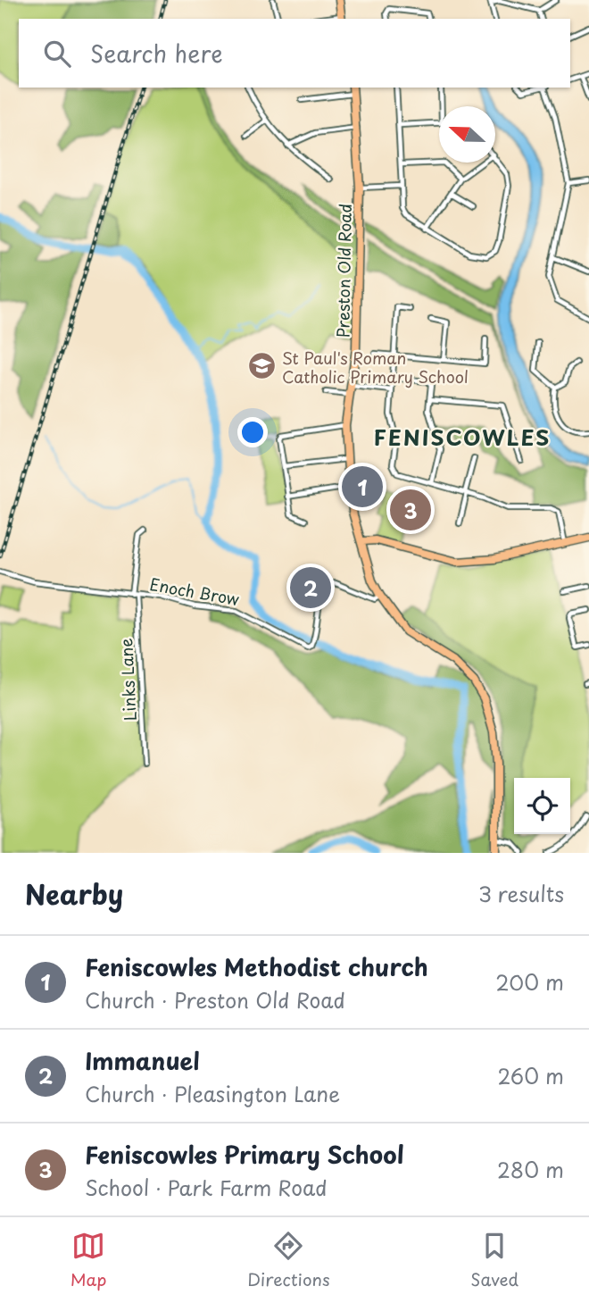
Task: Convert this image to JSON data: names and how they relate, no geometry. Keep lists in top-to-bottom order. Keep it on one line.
{"streets":{"main road":["Preston Old Road"],"street":["Enoch Brow","Links Lane"]},"crossings":[["Preston Old Road","Enoch Brow"],["Enoch Brow","Links Lane"]],"districts":["FENISCOWLES"],"places":{"school or university":["St Paul's Roman Catholic Primary School"]},"north":"left","page":{"search":"Search here","pins":["1","3","2"],"heading":["Nearby","3 results"],"list":[{"mark":"1","name":"Feniscowles Methodist church","note":"Church · Preston Old Road","value":"200 m"},{"mark":"2","name":"Immanuel","note":"Church · Pleasington Lane","value":"260 m"},{"mark":"3","name":"Feniscowles Primary School","note":"School · Park Farm Road","value":"280 m"}],"nav":["Map","Directions","Saved"]}}
